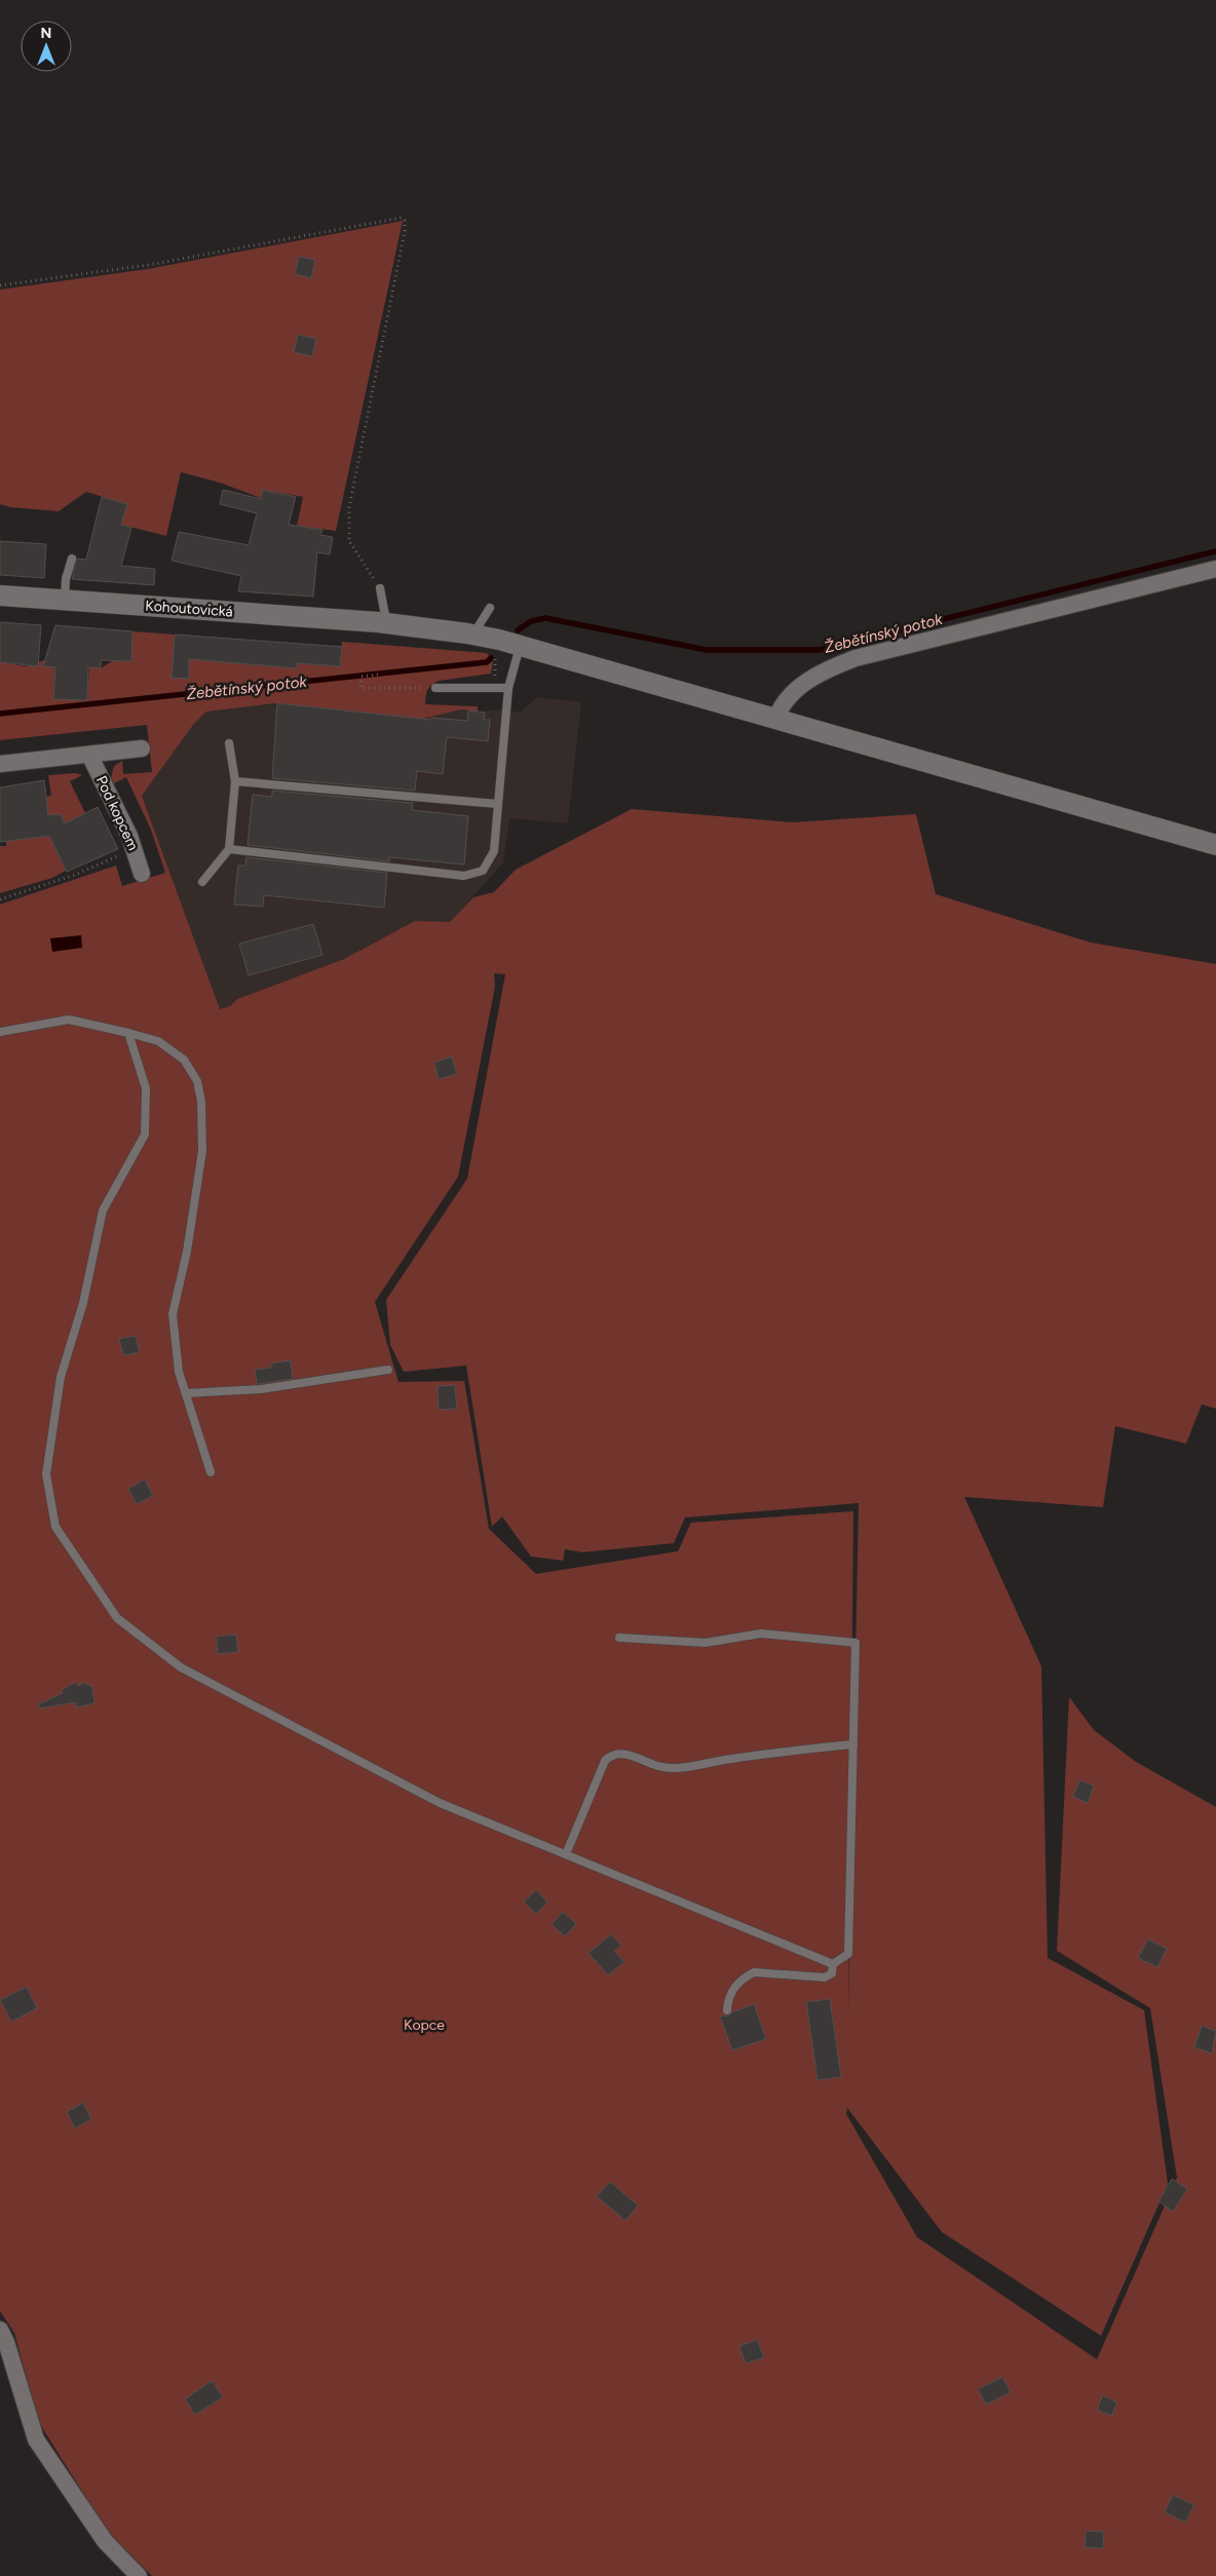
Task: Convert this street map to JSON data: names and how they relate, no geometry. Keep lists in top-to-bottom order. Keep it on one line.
{"streets":{"street":["Kohoutovická","Pod kopcem"]},"water":["Žebětínský potok"],"parks":["Kopce"],"north":"top"}
